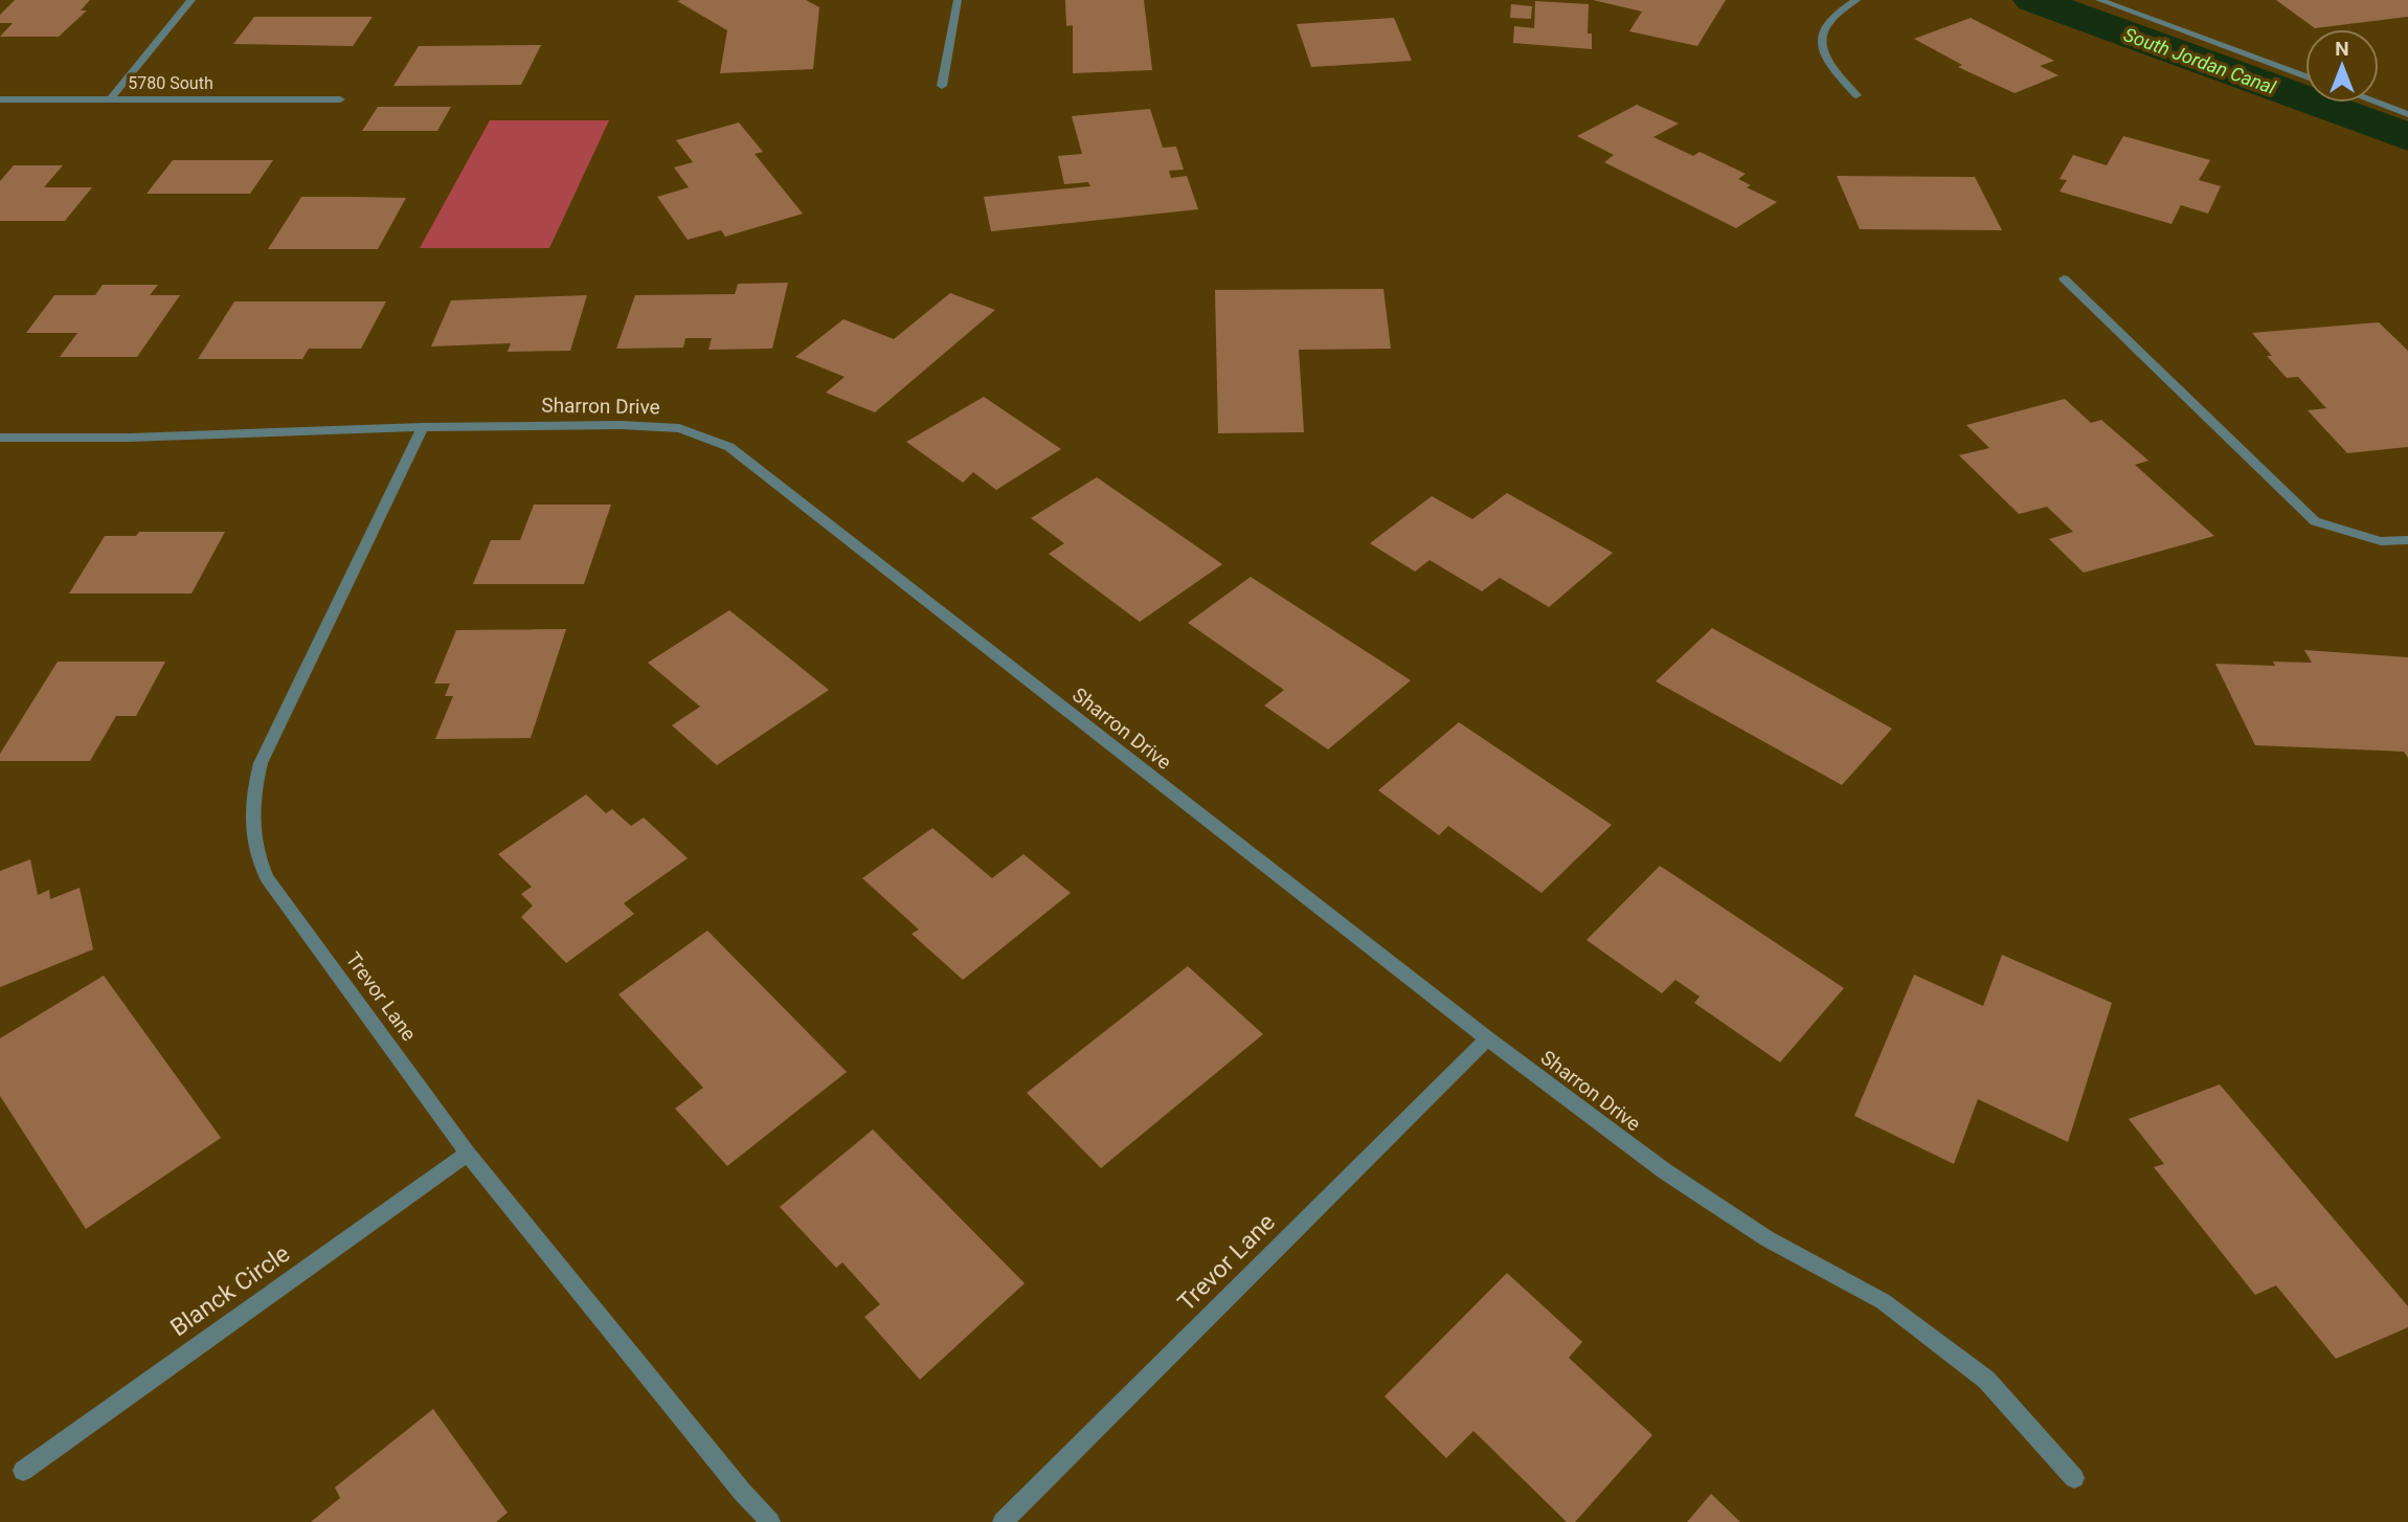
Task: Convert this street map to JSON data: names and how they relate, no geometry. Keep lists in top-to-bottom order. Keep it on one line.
{"streets":{"street":["5780 South","Sharron Drive","Trevor Lane","Blanck Circle"]},"crossings":[["Sharron Drive","Trevor Lane"],["Trevor Lane","Blanck Circle"]],"water":["South Jordan Canal"],"north":"top"}
